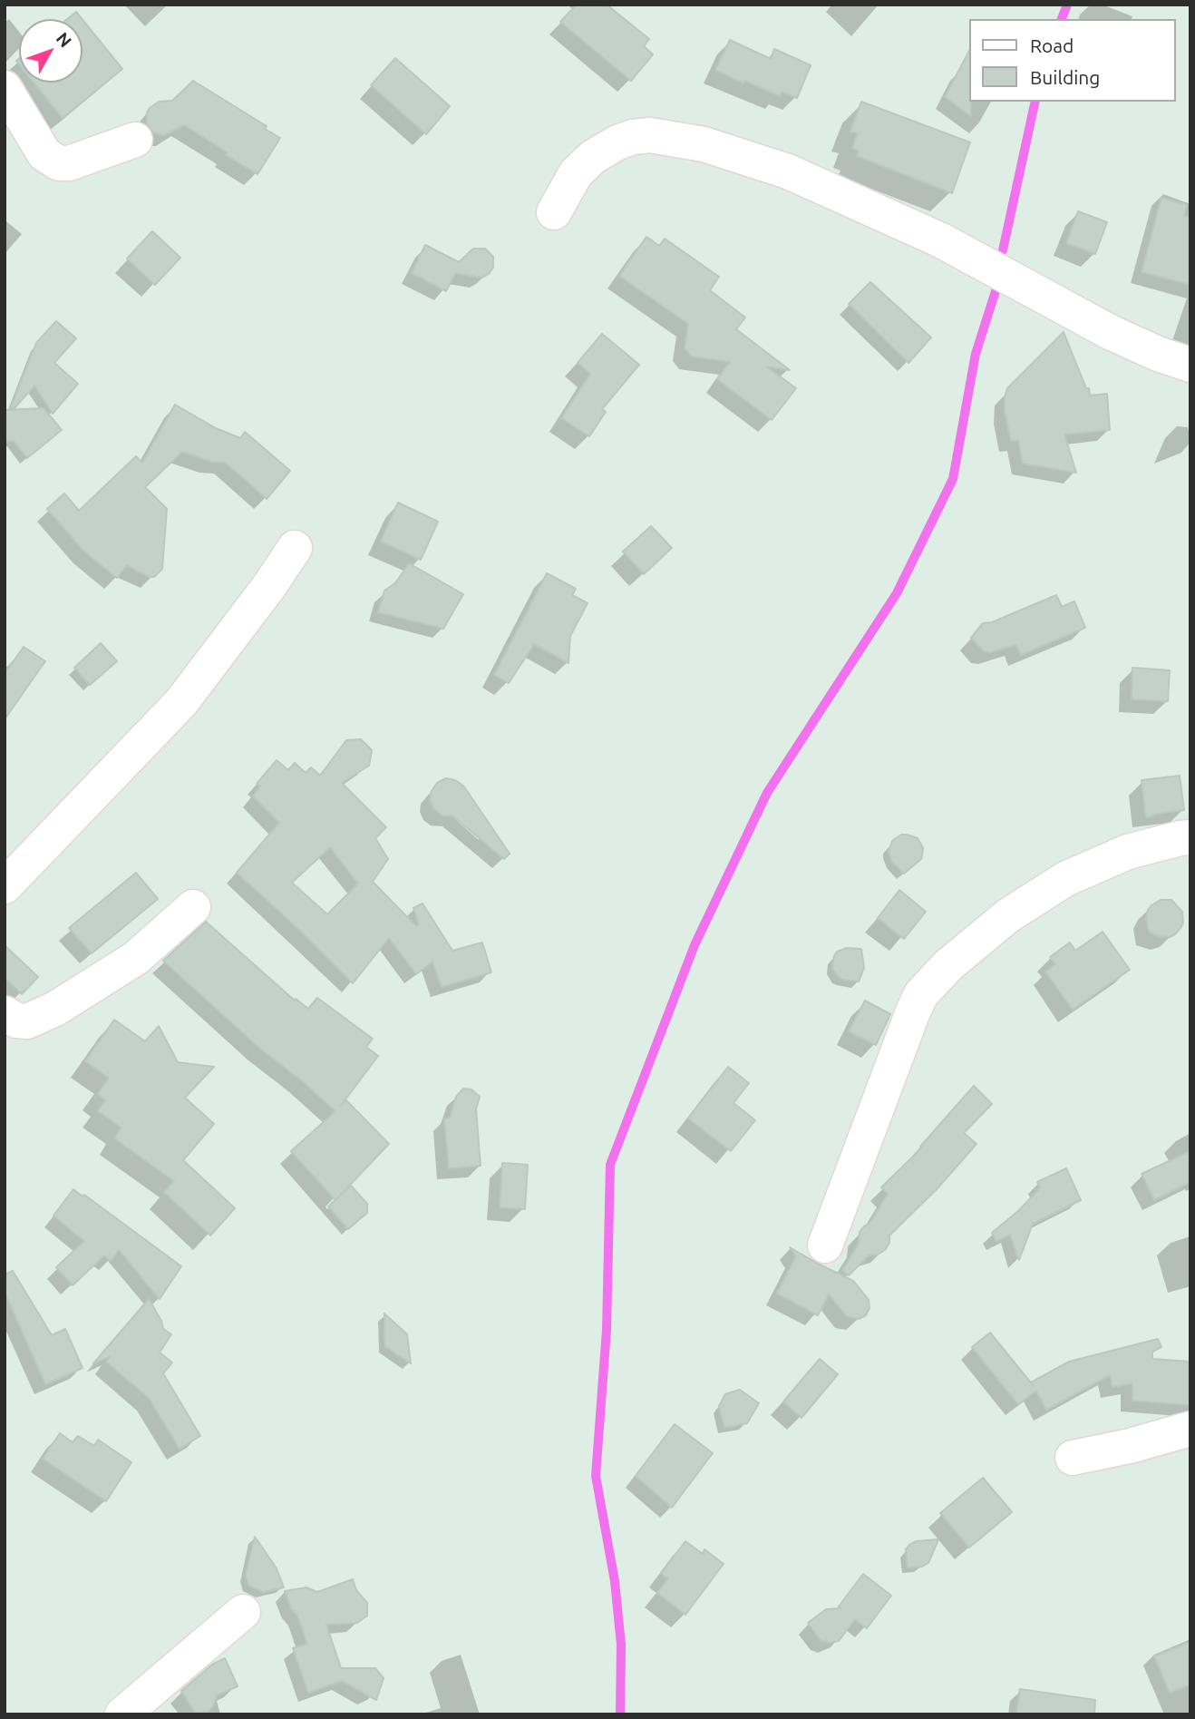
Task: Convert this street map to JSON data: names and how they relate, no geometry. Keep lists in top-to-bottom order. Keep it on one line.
{"legend":["Road","Building"],"north":"top right"}
